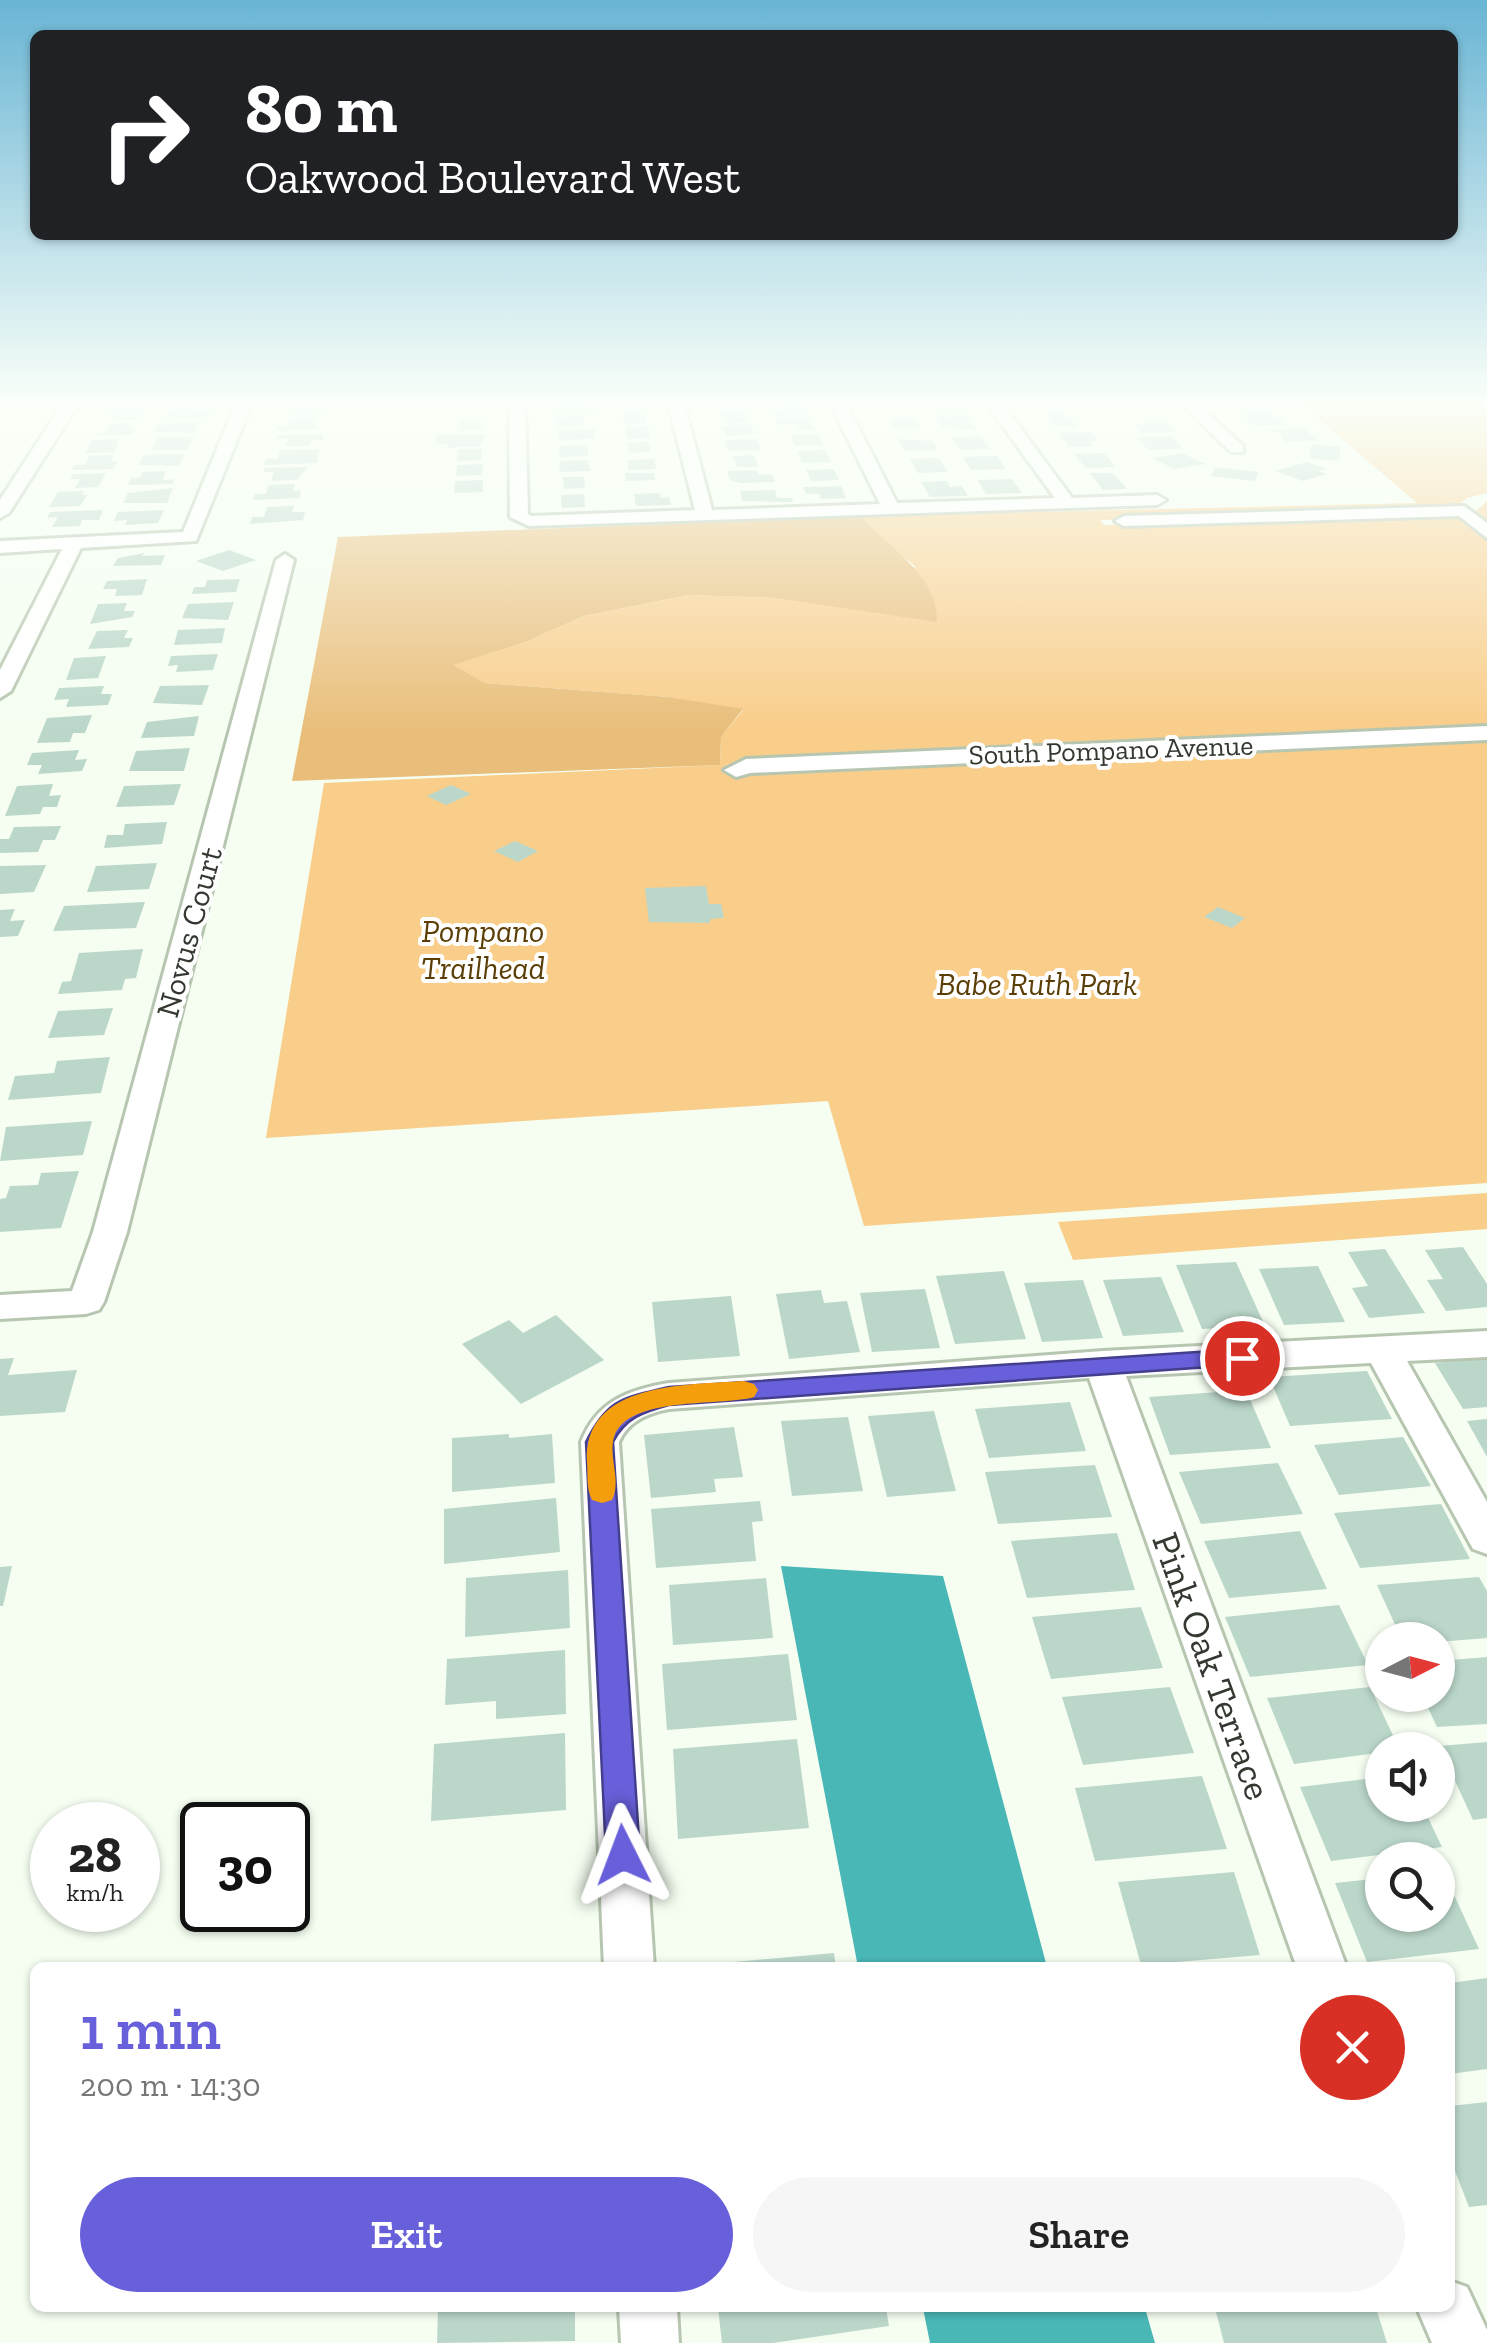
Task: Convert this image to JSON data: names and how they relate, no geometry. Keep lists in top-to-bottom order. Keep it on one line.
{"streets":{"street":["South Pompano Avenue","Novus Court","Pink Oak Terrace"]},"parks":["Pompano Trailhead","Babe Ruth Park"],"north":"right","page":{"turn":["80 m","Oakwood Boulevard West"],"speed":"28 km/h","limit":"30","heading":["1 min","200 m · 14:30"],"buttons":["Exit","Share"]}}
